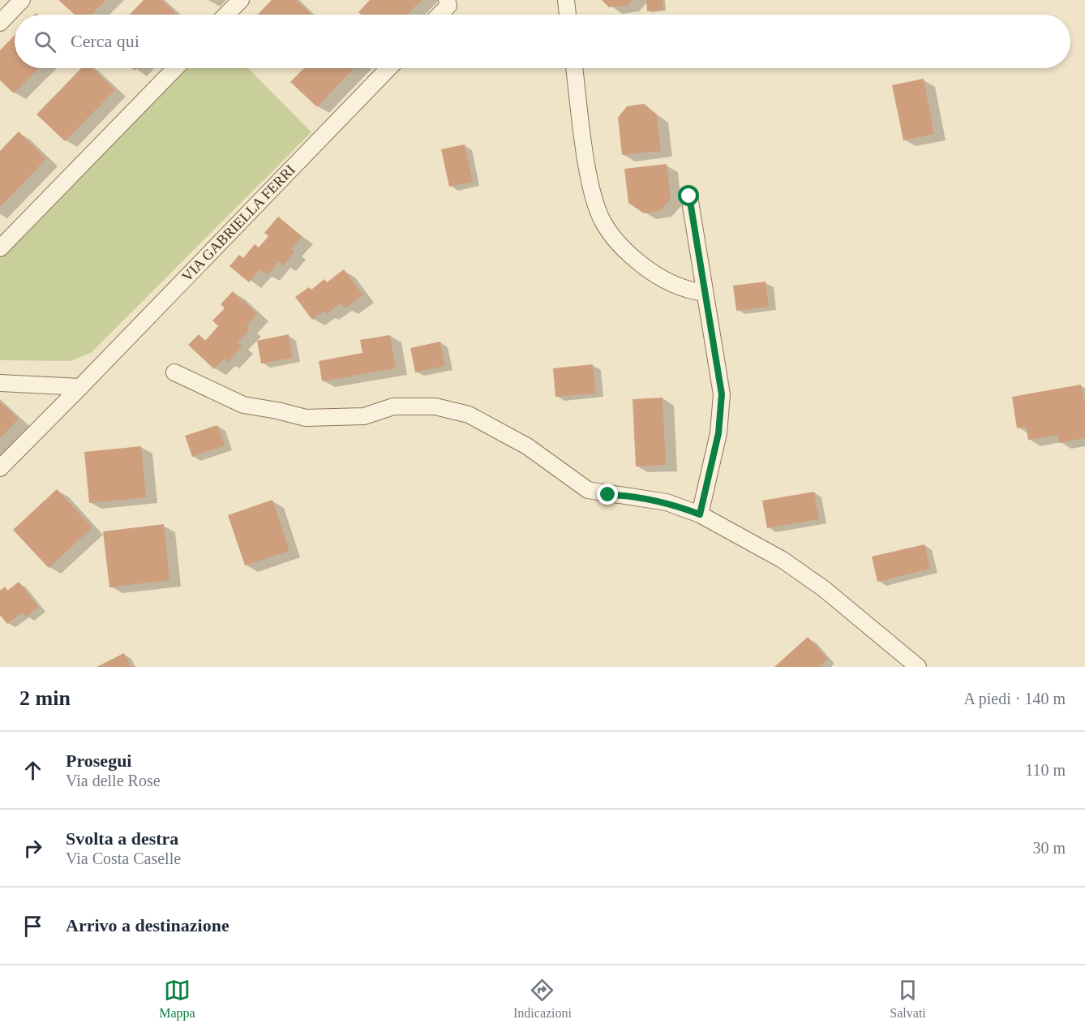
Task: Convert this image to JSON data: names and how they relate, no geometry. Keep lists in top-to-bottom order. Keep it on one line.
{"streets":{"street":["VIA GABRIELLA FERRI"]},"page":{"search":"Cerca qui","heading":["2 min","A piedi · 140 m"],"list":[["Prosegui","Via delle Rose","110 m"],["Svolta a destra","Via Costa Caselle","30 m"],"Arrivo a destinazione"],"nav":["Mappa","Indicazioni","Salvati"]}}
